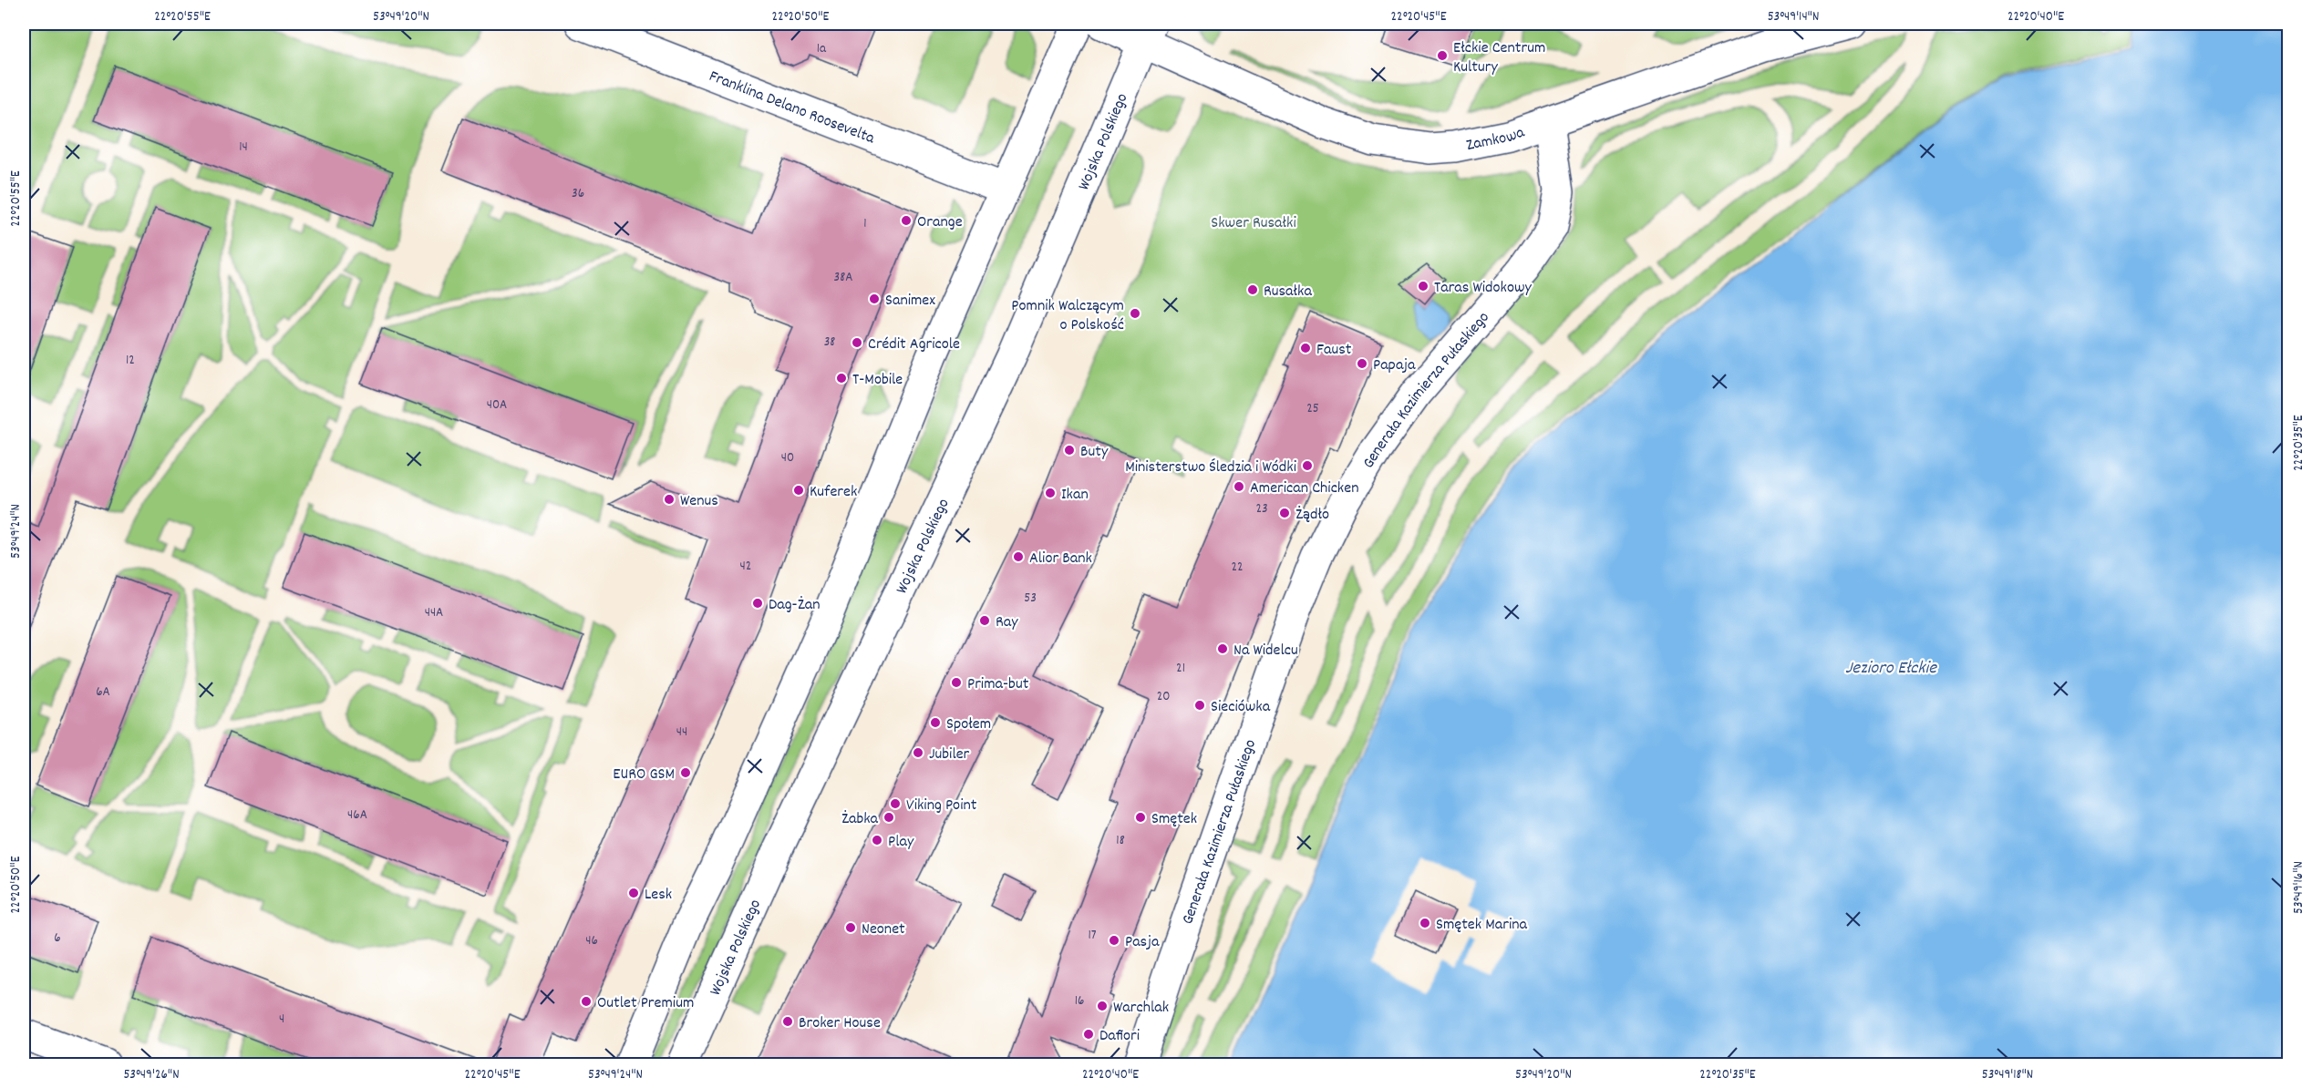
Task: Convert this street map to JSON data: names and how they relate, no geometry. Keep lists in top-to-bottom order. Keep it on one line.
{"streets":{"street":["Franklina Delano Roosevelta","Zamkowa","Wojska Polskiego","Generała Kazimierza Pułaskiego"]},"crossings":[["Zamkowa","Wojska Polskiego"],["Zamkowa","Generała Kazimierza Pułaskiego"]],"water":["Jezioro Ełckie"],"parks":["Skwer Rusałki"],"places":["Ełckie Centrum Kultury","Orange","Taras Widokowy","Rusałka","Sanimex","Pomnik Walczącym o Polskość","Crédit Agricole","Faust","Papaja","T-Mobile","Buty","Ministerstwo Śledzia i Wódki","American Chicken","Kuferek","Ikan","Wenus","Żądło","Alior Bank","Dag-Żan","Ray","Na Widelcu","Prima-but","Sieciówka","Społem","Jubiler","EURO GSM","Viking Point","Żabka","Smętek","Play","Lesk","Smętek Marina","Neonet","Pasja","Outlet Premium","Warchlak","Broker House","Dafiori"],"house_numbers":["1a","14","36","1","38A","38","12","40A","25","40","23","42","22","53","44A","21","6A","20","44","46A","18","17","6","46","16","4"],"coordinates":["22°20'55\"E","53°49'20\"N","22°20'50\"E","22°20'45\"E","53°49'14\"N","22°20'40\"E","22°20'35\"E","53°49'24\"N","53°49'16\"N","53°49'26\"N","53°49'18\"N"]}
